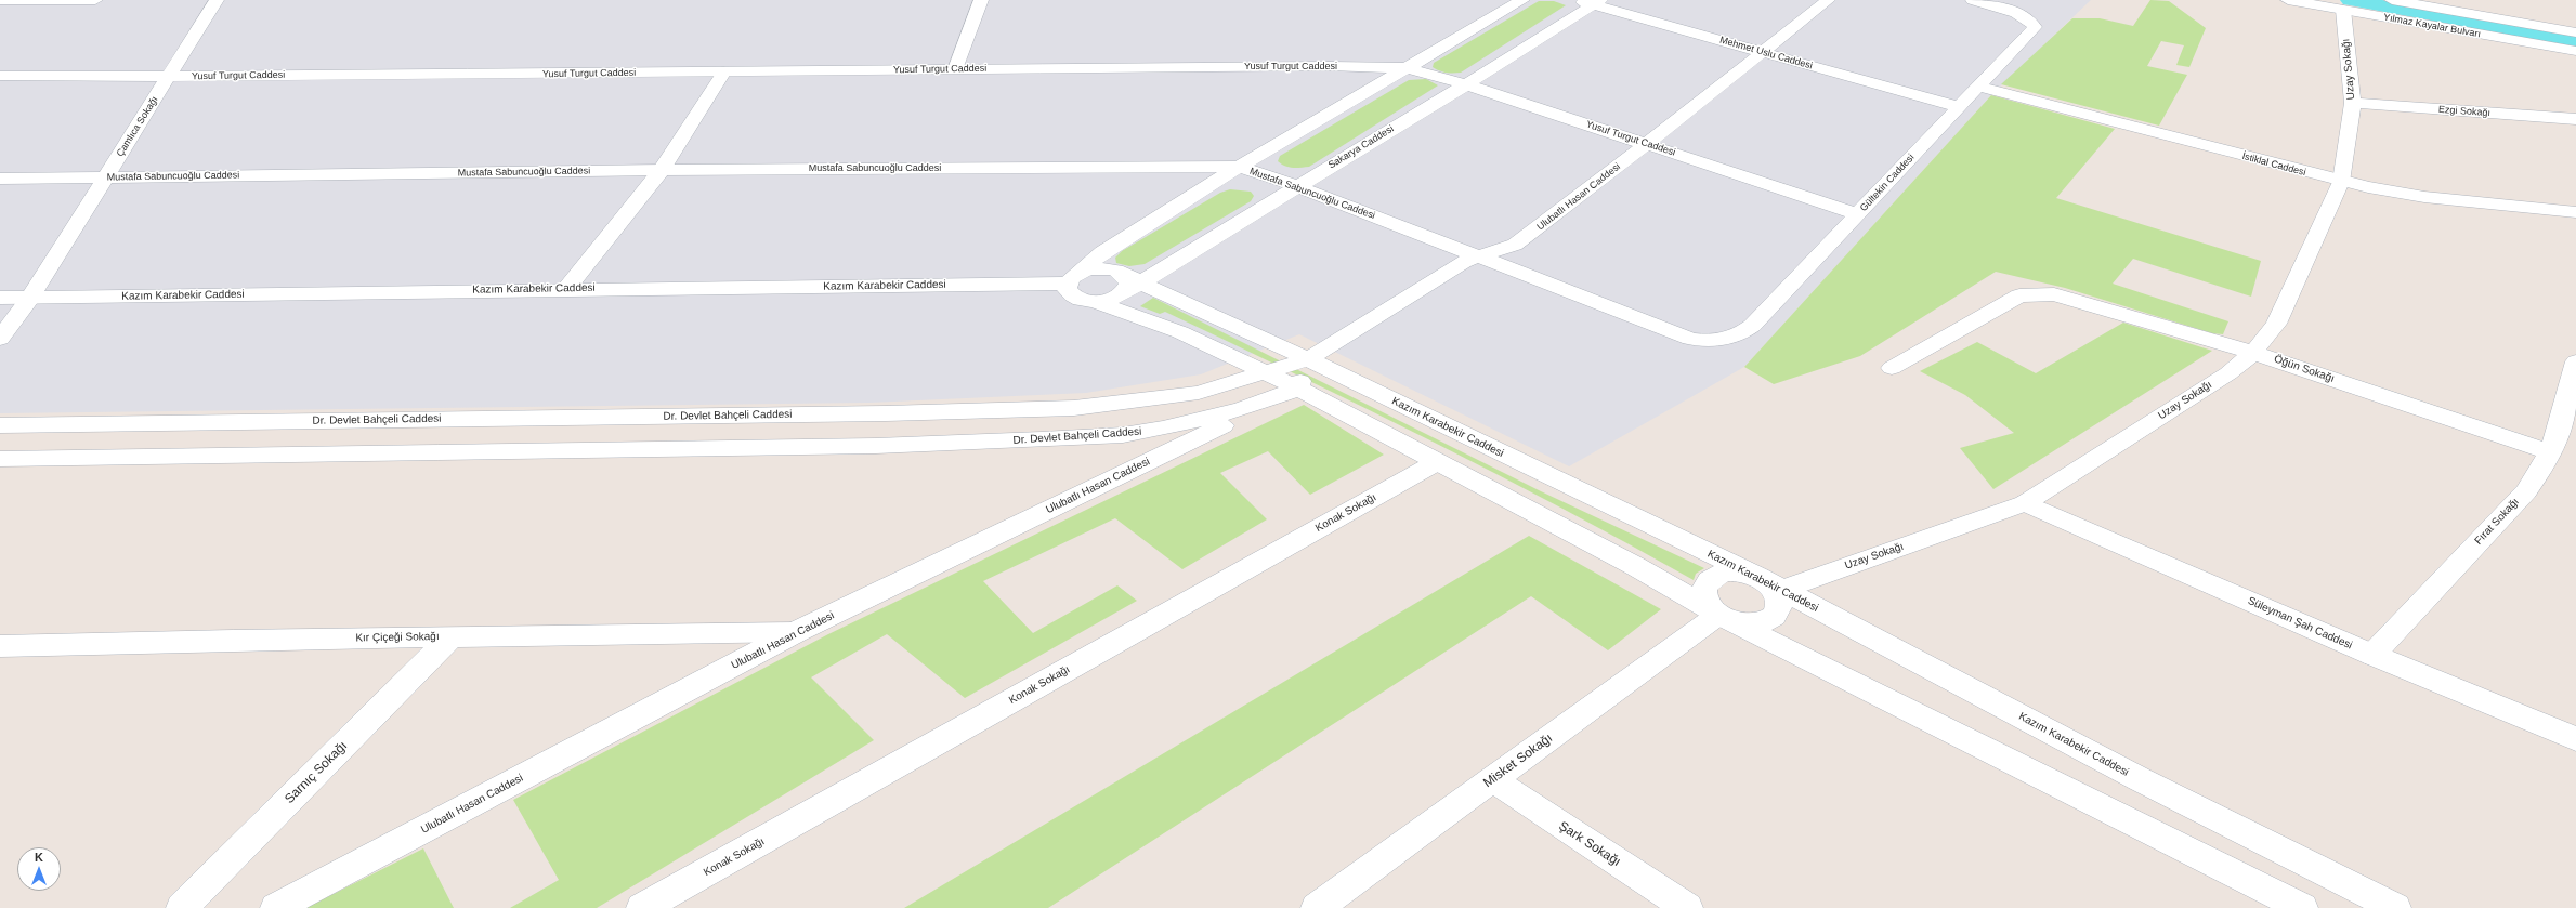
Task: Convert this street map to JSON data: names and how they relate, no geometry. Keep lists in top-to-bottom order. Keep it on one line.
{"streets":{"street":["Yılmaz Kayalar Bulvarı","Mehmet Uslu Caddesi","Yusuf Turgut Caddesi","Uzay Sokağı","Ezgi Sokağı","Çamlıca Sokağı","Sakarya Caddesi","İstiklal Caddesi","Mustafa Sabuncuoğlu Caddesi","Gültekin Caddesi","Ulubatlı Hasan Caddesi","Kazım Karabekir Caddesi","Öğün Sokağı","Dr. Devlet Bahçeli Caddesi","Konak Sokağı","Fırat Sokağı","Süleyman Şah Caddesi","Kır Çiçeği Sokağı","Misket Sokağı","Sarnıç Sokağı","Şark Sokağı"]},"crossings":[["Yılmaz Kayalar Bulvarı","Uzay Sokağı"],["Mehmet Uslu Caddesi","Sakarya Caddesi"],["Mehmet Uslu Caddesi","Gültekin Caddesi"],["Mehmet Uslu Caddesi","Ulubatlı Hasan Caddesi"],["Yusuf Turgut Caddesi","Çamlıca Sokağı"],["Yusuf Turgut Caddesi","Sakarya Caddesi"],["Yusuf Turgut Caddesi","Gültekin Caddesi"],["Yusuf Turgut Caddesi","Ulubatlı Hasan Caddesi"],["Uzay Sokağı","Ezgi Sokağı"],["Uzay Sokağı","İstiklal Caddesi"],["Uzay Sokağı","Kazım Karabekir Caddesi"],["Uzay Sokağı","Öğün Sokağı"],["Uzay Sokağı","Süleyman Şah Caddesi"],["Uzay Sokağı","Misket Sokağı"],["Çamlıca Sokağı","Mustafa Sabuncuoğlu Caddesi"],["Çamlıca Sokağı","Kazım Karabekir Caddesi"],["Sakarya Caddesi","Mustafa Sabuncuoğlu Caddesi"],["Sakarya Caddesi","Kazım Karabekir Caddesi"],["İstiklal Caddesi","Gültekin Caddesi"],["Mustafa Sabuncuoğlu Caddesi","Gültekin Caddesi"],["Mustafa Sabuncuoğlu Caddesi","Ulubatlı Hasan Caddesi"],["Ulubatlı Hasan Caddesi","Kazım Karabekir Caddesi"],["Ulubatlı Hasan Caddesi","Dr. Devlet Bahçeli Caddesi"],["Ulubatlı Hasan Caddesi","Kır Çiçeği Sokağı"],["Kazım Karabekir Caddesi","Dr. Devlet Bahçeli Caddesi"],["Kazım Karabekir Caddesi","Misket Sokağı"],["Öğün Sokağı","Fırat Sokağı"],["Fırat Sokağı","Süleyman Şah Caddesi"],["Kır Çiçeği Sokağı","Sarnıç Sokağı"],["Misket Sokağı","Şark Sokağı"]],"north":"top"}
